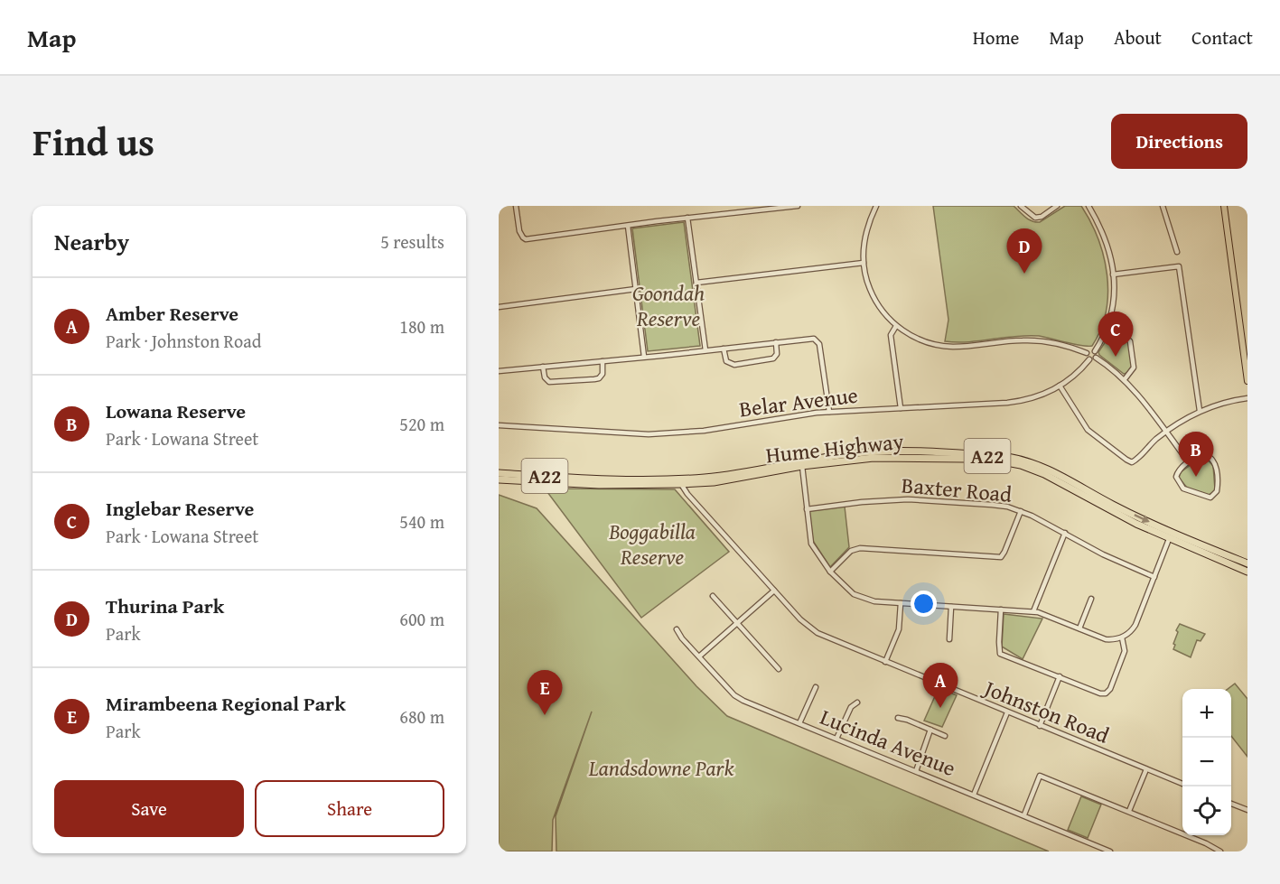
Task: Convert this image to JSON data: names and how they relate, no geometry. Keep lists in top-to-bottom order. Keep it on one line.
{"streets":{"highway":["Hume Highway","A22"],"street":["Belar Avenue","Baxter Road","Johnston Road","Lucinda Avenue"]},"crossings":[["Hume Highway","Johnston Road"]],"parks":["Goondah Reserve","Boggabilla Reserve","Landsdowne Park"],"page":{"header":"Map","nav":["Home","Map","About","Contact"],"title":"Find us","buttons":["Directions",["Save","Share"]],"heading":["Nearby","5 results"],"pins":["D","C","B","A","E"],"list":[{"mark":"A","name":"Amber Reserve","note":"Park · Johnston Road","value":"180 m"},{"mark":"B","name":"Lowana Reserve","note":"Park · Lowana Street","value":"520 m"},{"mark":"C","name":"Inglebar Reserve","note":"Park · Lowana Street","value":"540 m"},{"mark":"D","name":"Thurina Park","note":"Park","value":"600 m"},{"mark":"E","name":"Mirambeena Regional Park","note":"Park","value":"680 m"}],"map_buttons":["+","−"]}}
